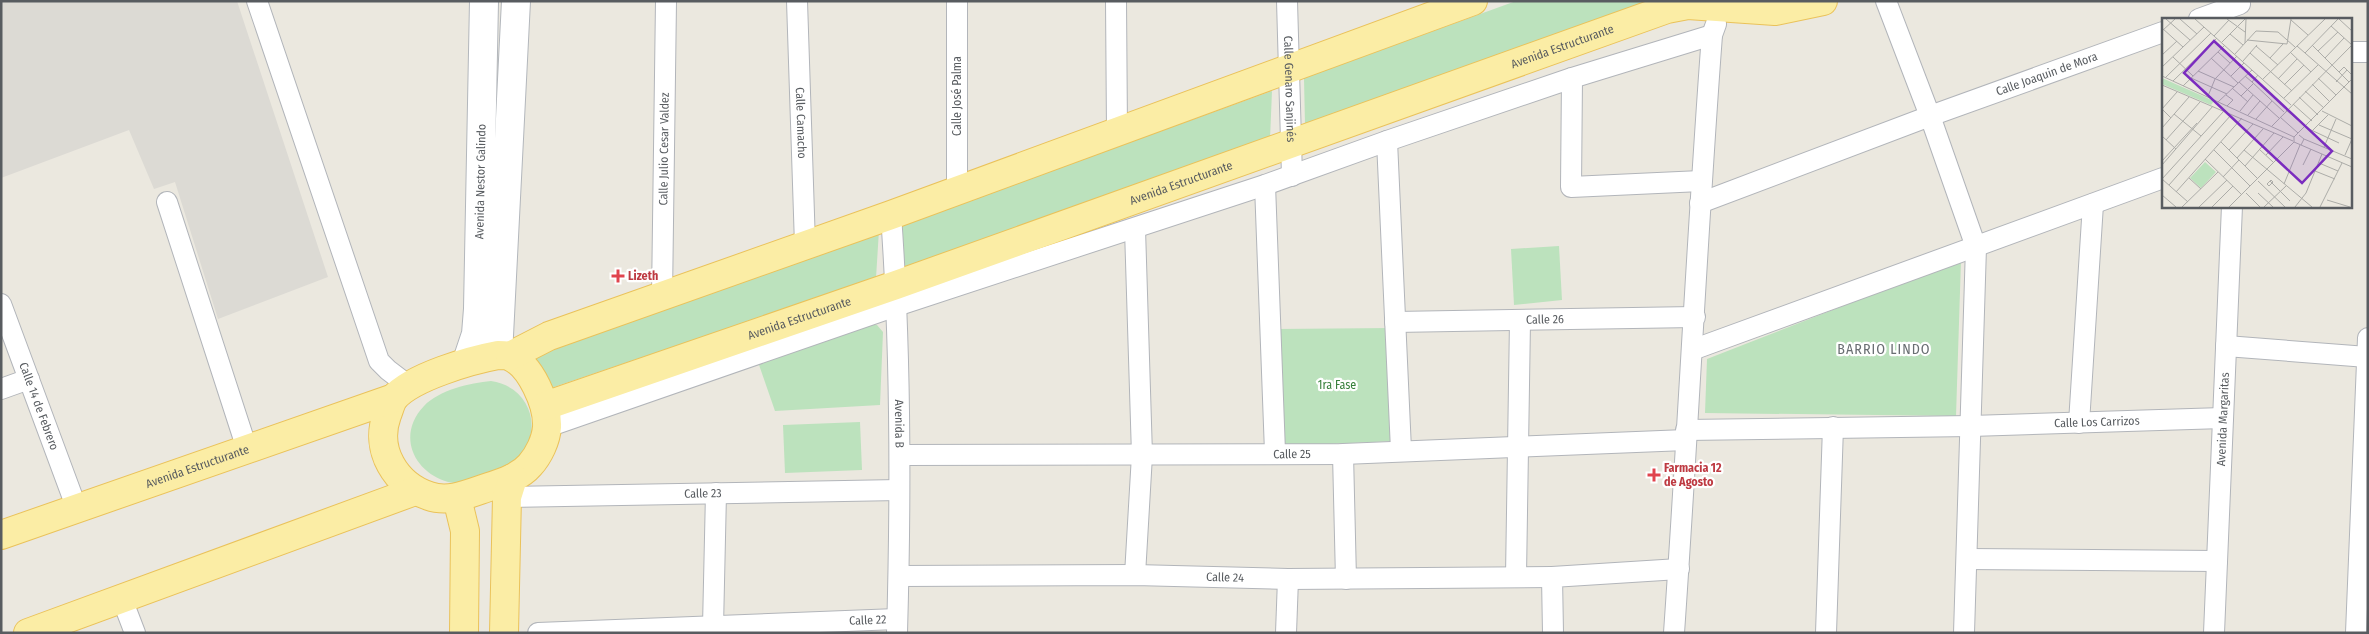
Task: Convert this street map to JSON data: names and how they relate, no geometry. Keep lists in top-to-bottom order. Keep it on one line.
{"streets":{"main road":["Avenida Estructurante","Avenida Nestor Galindo"],"street":["Calle Joaquin de Mora","Calle Genaro Sanjinés","Calle José Palma","Calle Camacho","Calle Julio Cesar Valdez","Calle 26","Calle 14 de Febrero","Avenida Margaritas","Calle Los Carrizos","Avenida B","Calle 25","Calle 23","Calle 24","Calle 22"]},"crossings":[["Avenida Estructurante","Calle Genaro Sanjinés"],["Avenida Estructurante","Avenida Nestor Galindo"],["Avenida Estructurante","Calle 14 de Febrero"],["Avenida Estructurante","Avenida B"],["Avenida Estructurante","Calle 23"],["Avenida Nestor Galindo","Calle 23"],["Avenida Margaritas","Calle Los Carrizos"],["Calle Los Carrizos","Calle 25"],["Avenida B","Calle 25"],["Avenida B","Calle 23"],["Avenida B","Calle 24"],["Avenida B","Calle 22"]],"districts":["BARRIO LINDO"],"parks":["1ra Fase"],"places":{"health":["Lizeth","Farmacia 12 de Agosto"]}}
